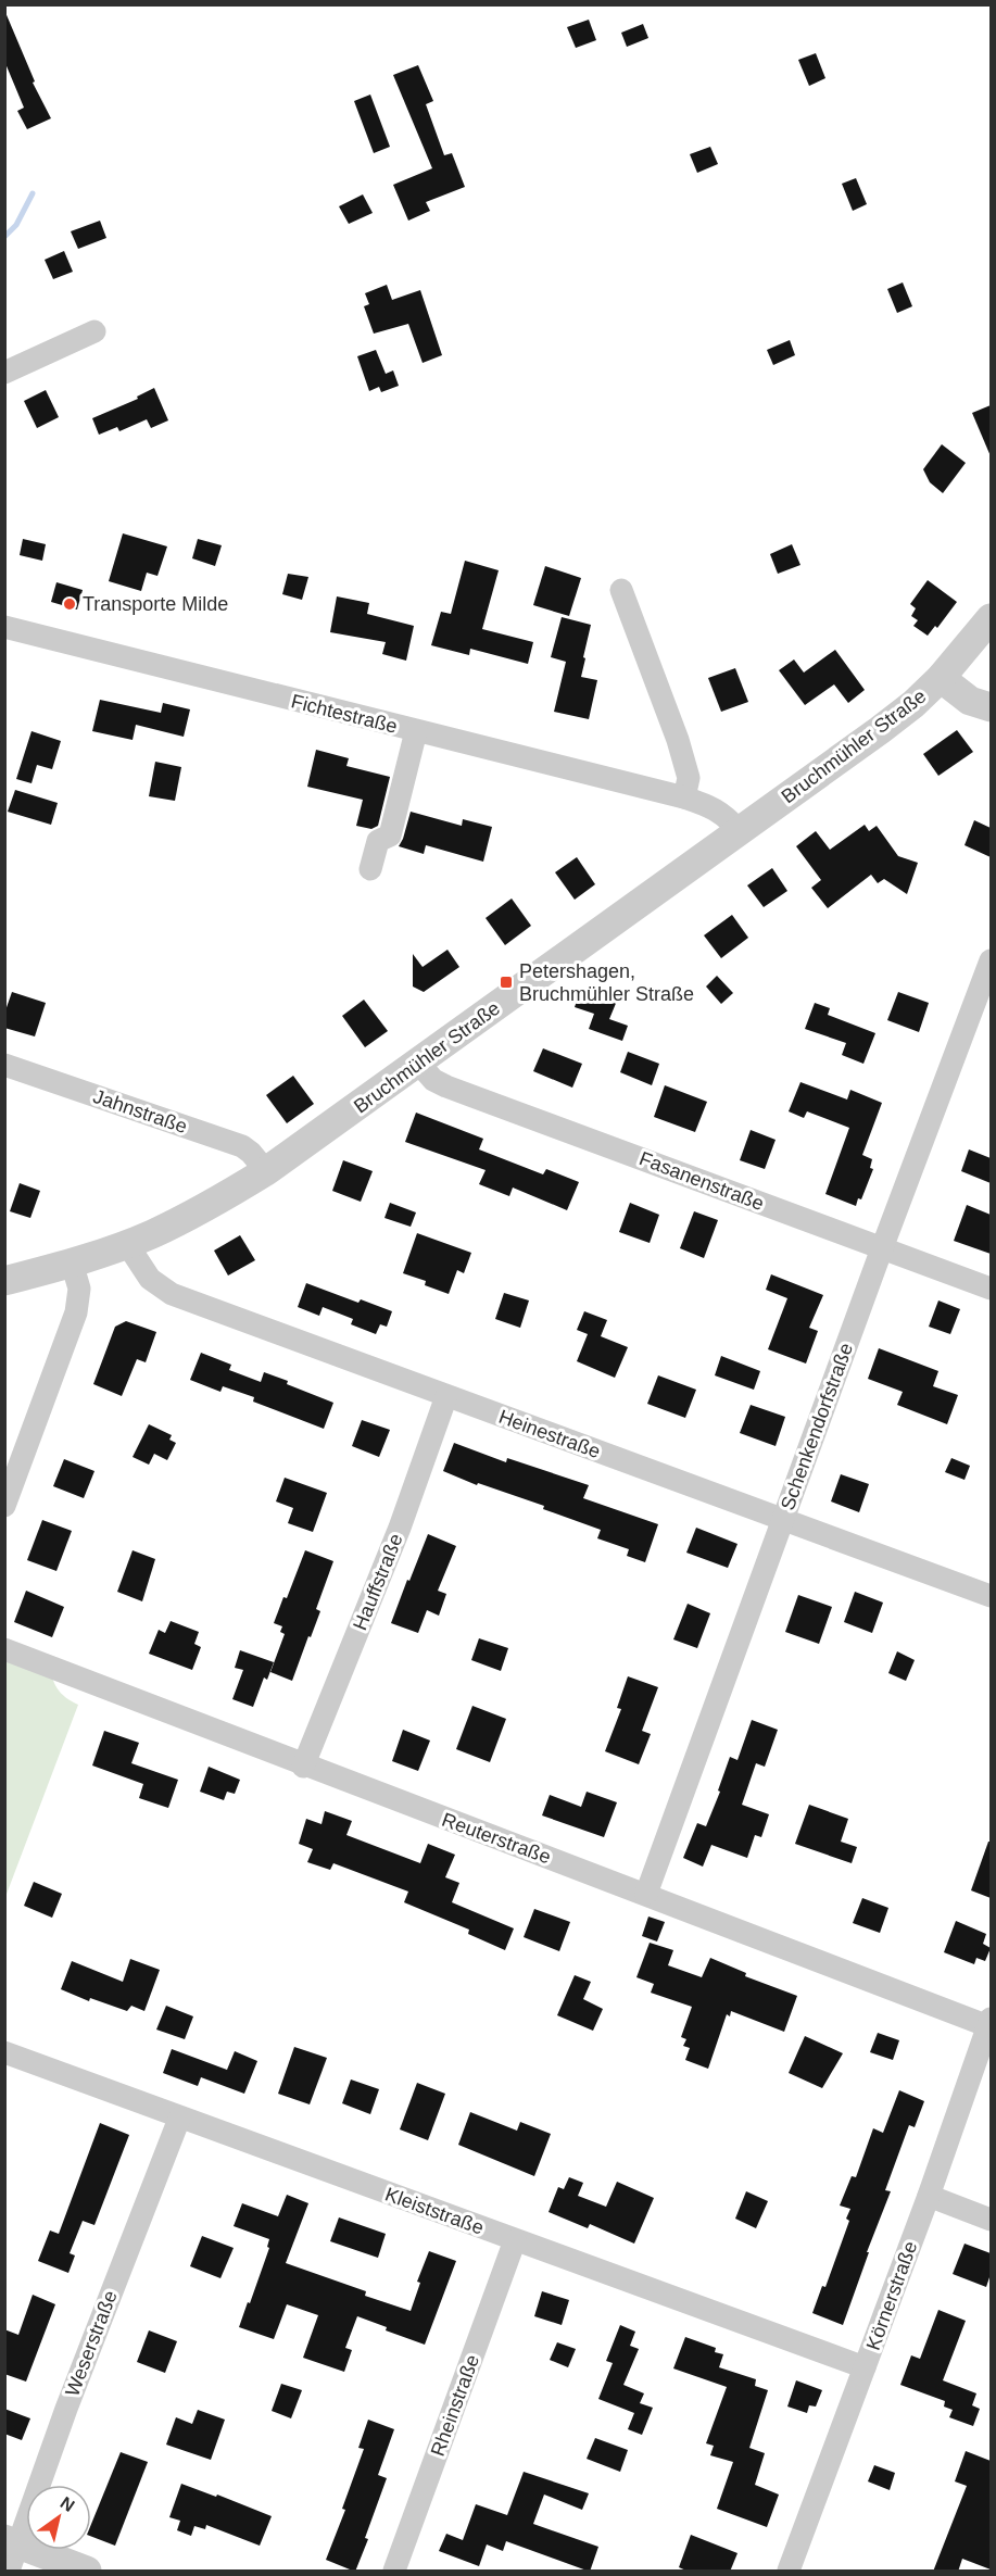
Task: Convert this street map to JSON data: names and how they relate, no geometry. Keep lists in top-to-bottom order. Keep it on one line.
{"streets":{"street":["Fichtestraße","Bruchmühler Straße","Jahnstraße","Fasanenstraße","Schenkendorfstraße","Heinestraße","Hauffstraße","Reuterstraße","Kleiststraße","Körnerstraße","Weserstraße","Rheinstraße"]},"crossings":[["Fichtestraße","Bruchmühler Straße"],["Bruchmühler Straße","Jahnstraße"],["Bruchmühler Straße","Fasanenstraße"],["Bruchmühler Straße","Heinestraße"],["Fasanenstraße","Schenkendorfstraße"],["Schenkendorfstraße","Heinestraße"],["Schenkendorfstraße","Reuterstraße"],["Heinestraße","Hauffstraße"],["Hauffstraße","Reuterstraße"],["Reuterstraße","Körnerstraße"],["Kleiststraße","Körnerstraße"],["Kleiststraße","Weserstraße"],["Kleiststraße","Rheinstraße"]],"places":{"other":["Transporte Milde"],"transit":["Petershagen, Bruchmühler Straße"]},"north":"top right"}
